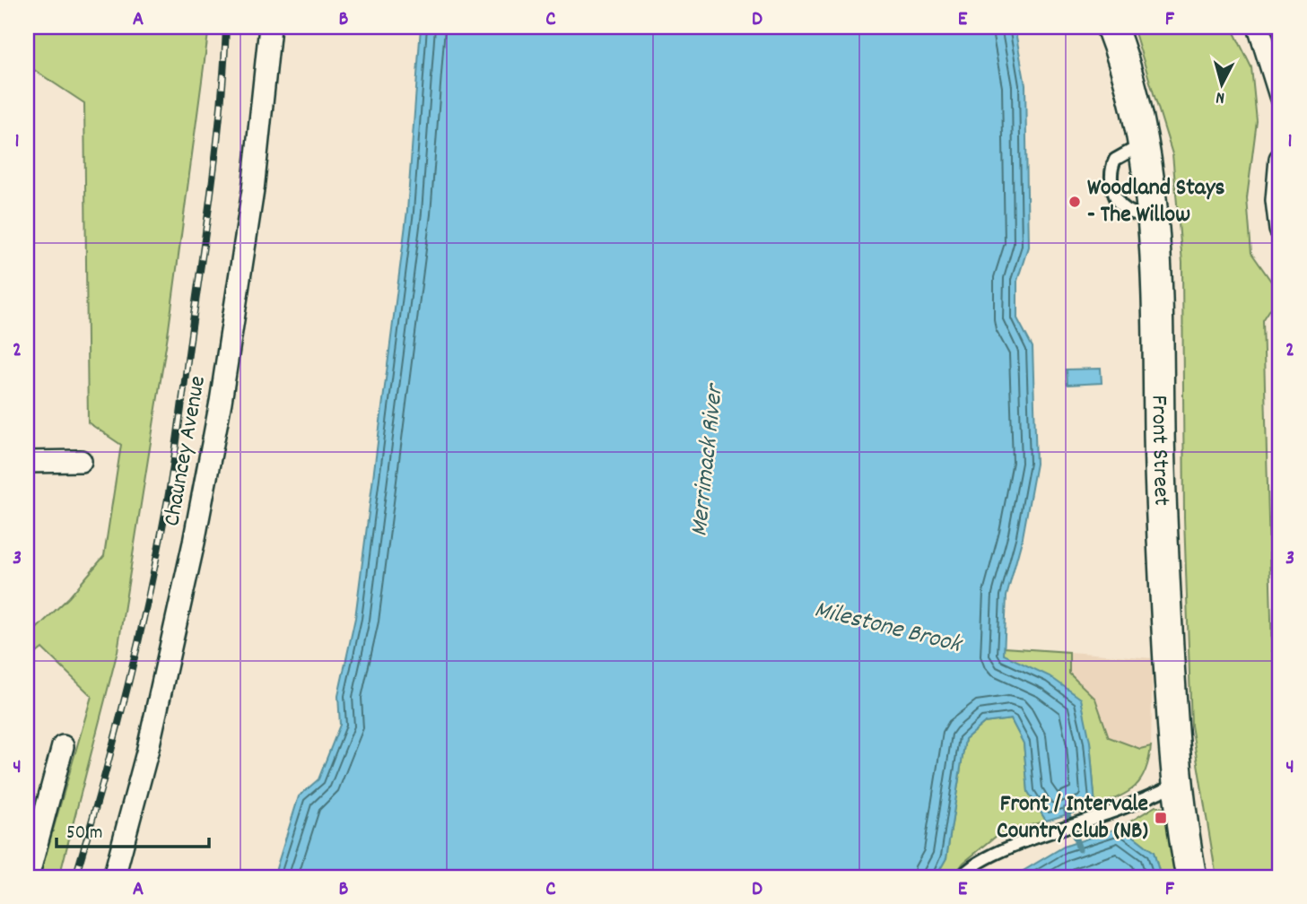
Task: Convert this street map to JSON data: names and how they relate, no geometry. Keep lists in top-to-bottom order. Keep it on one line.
{"streets":{"main road":["Front Street"],"street":["Chauncey Avenue"]},"water":["Merrimack River","Milestone Brook"],"places":{"other":["Woodland Stays - The Willow"],"transit":["Front / Intervale Country Club (NB)"]},"scale_bar":"50 m","north":"bottom","grid":{"columns":["A","B","C","D","E","F"],"rows":["1","2","3","4"]}}
